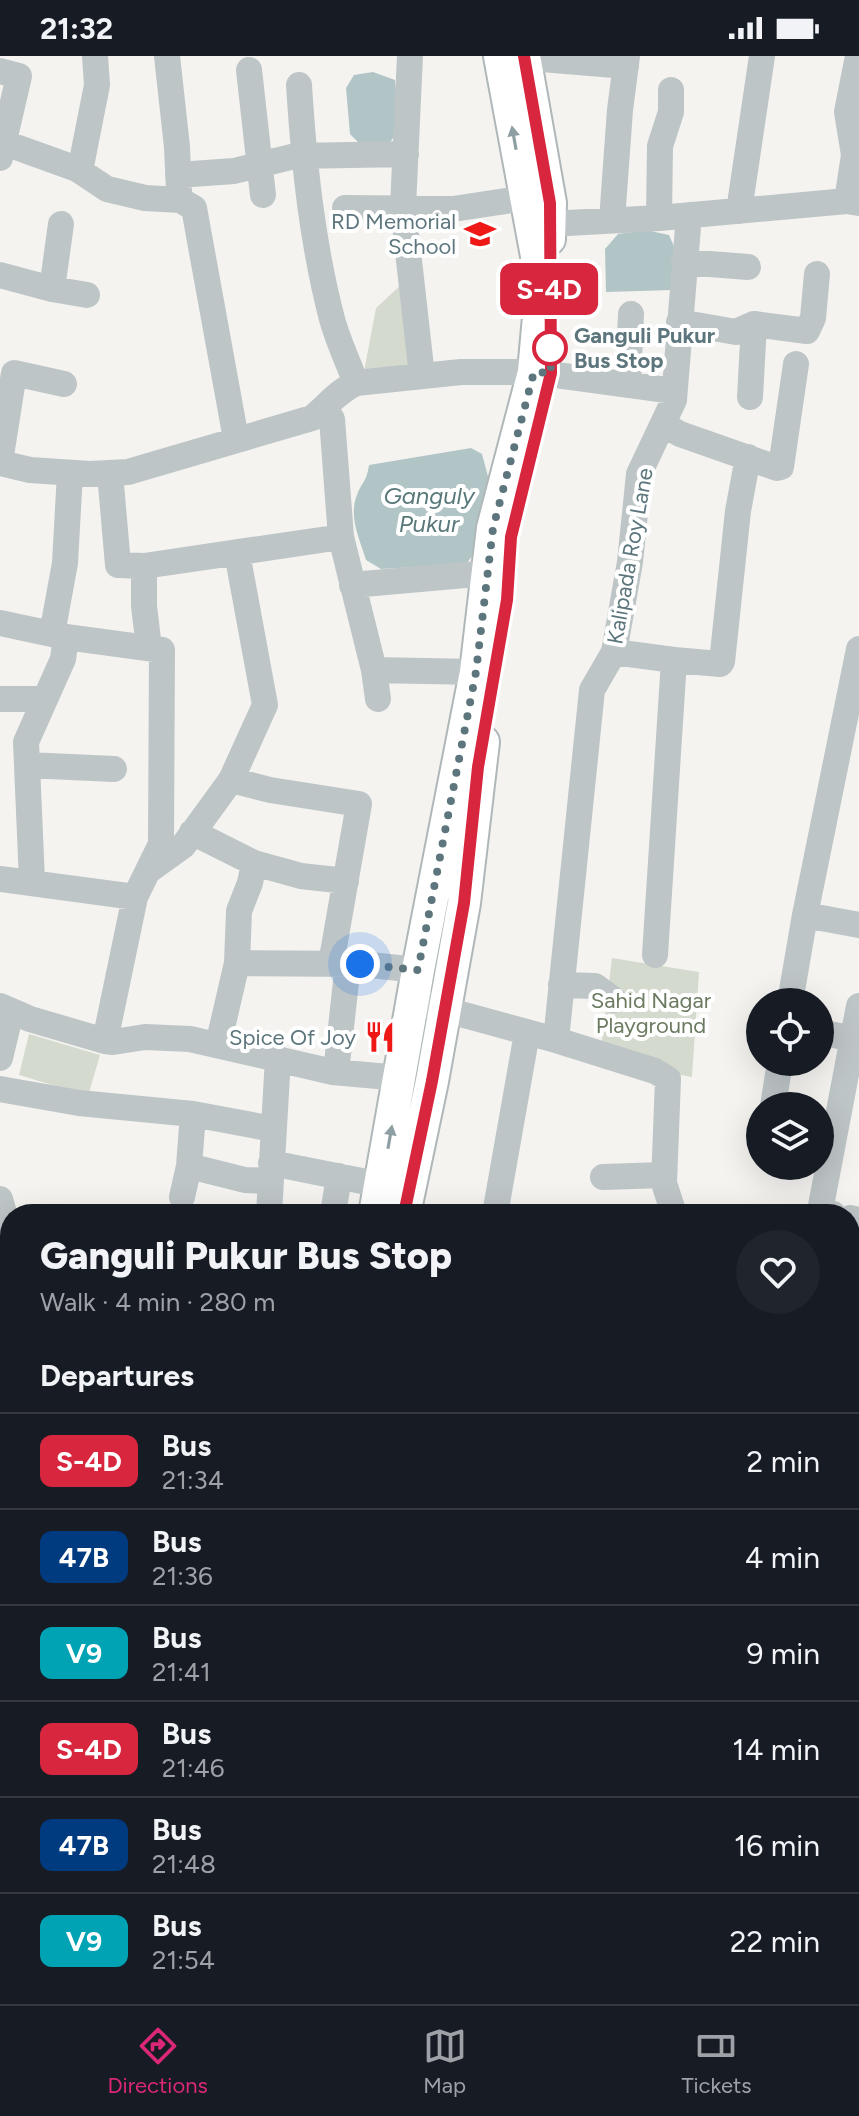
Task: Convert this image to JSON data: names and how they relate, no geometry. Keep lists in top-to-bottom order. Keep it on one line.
{"streets":{"street":["Kalipada Roy Lane"]},"water":["Ganguly Pukur"],"parks":["Sahid Nagar Playground"],"places":{"school or university":["RD Memorial School"],"other":["Ganguli Pukur Bus Stop"],"restaurant":["Spice Of Joy"]},"lines":["bus line S-4D"],"page":{"status":"21:32","on_map":"S-4D","heading":[["Ganguli Pukur Bus Stop","Walk · 4 min · 280 m"],"Departures"],"list":[{"mark":"S-4D","name":"Bus","note":"21:34","value":"2 min"},{"mark":"47B","name":"Bus","note":"21:36","value":"4 min"},{"mark":"V9","name":"Bus","note":"21:41","value":"9 min"},{"mark":"S-4D","name":"Bus","note":"21:46","value":"14 min"},{"mark":"47B","name":"Bus","note":"21:48","value":"16 min"},{"mark":"V9","name":"Bus","note":"21:54","value":"22 min"}],"tabs":["Directions","Map","Tickets"]}}
